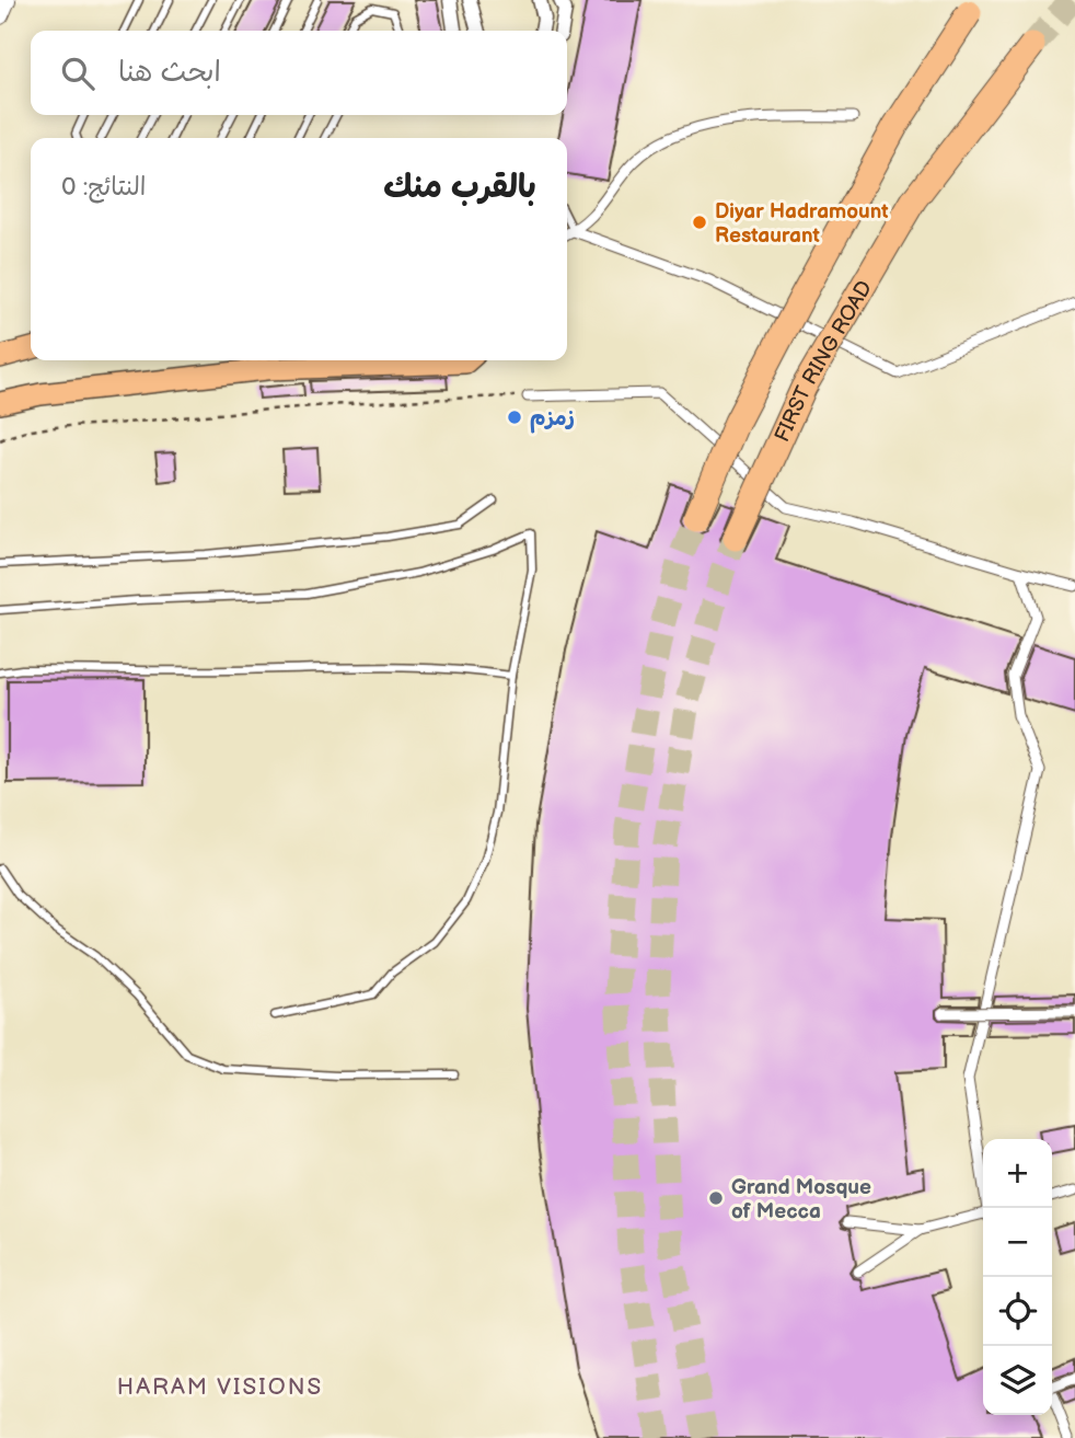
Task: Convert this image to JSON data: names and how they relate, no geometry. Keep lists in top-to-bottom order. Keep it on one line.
{"streets":{"highway":["FIRST RING ROAD"]},"districts":["HARAM VISIONS"],"places":["Diyar Hadramount Restaurant","زمزم","Grand Mosque of Mecca"],"page":{"search":"ابحث هنا","heading":["بالقرب منك","النتائج: 0"],"map_buttons":["+","−"]}}
